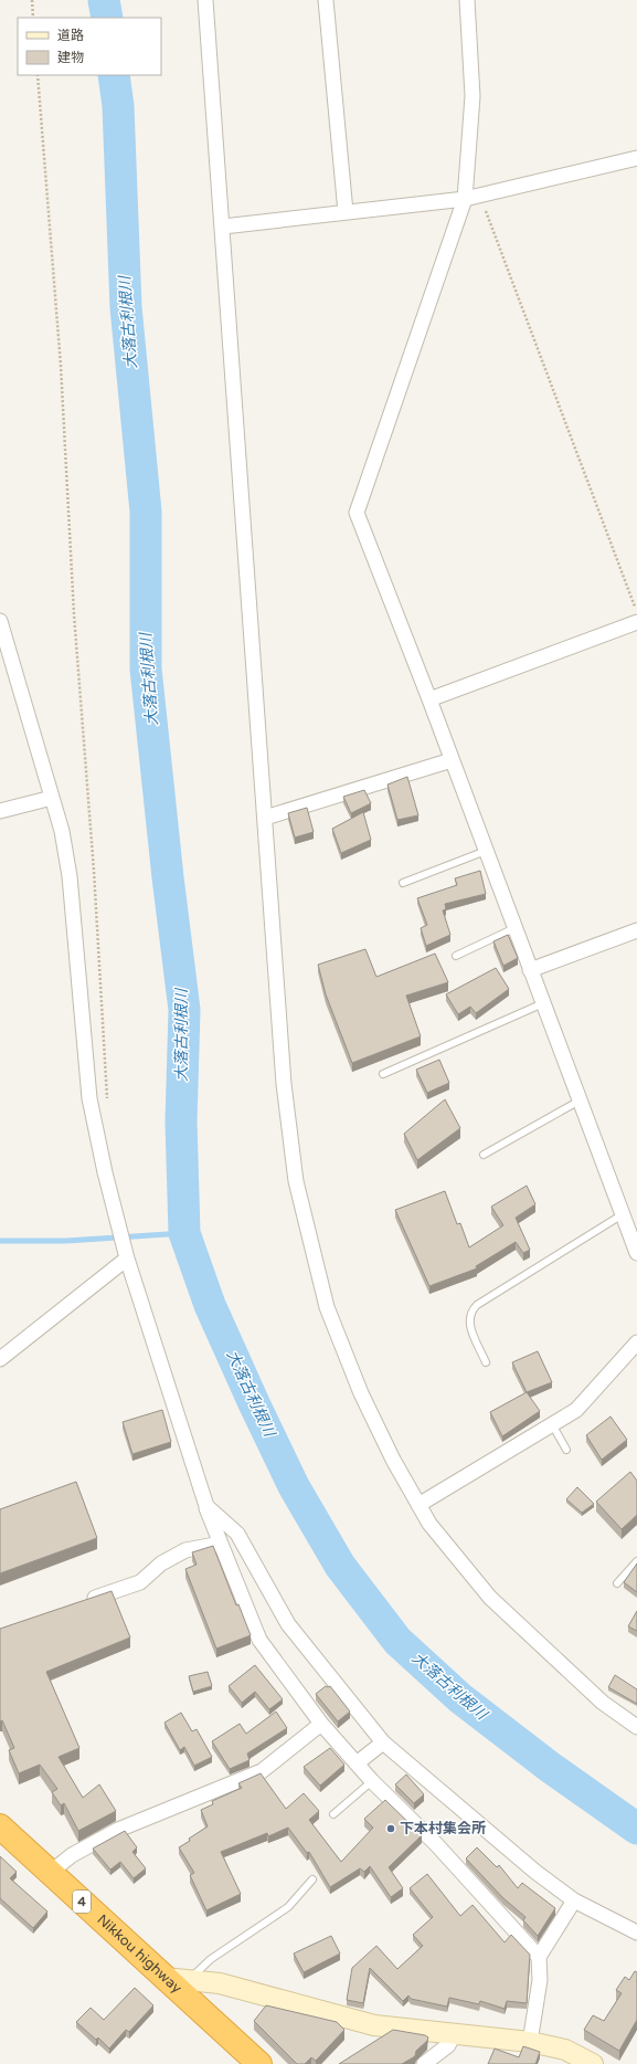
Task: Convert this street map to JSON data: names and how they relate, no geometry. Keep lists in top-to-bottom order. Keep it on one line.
{"streets":{"highway":["4","Nikkou highway"]},"water":["大落古利根川"],"places":["下本村集会所"],"legend":["道路","建物"]}
